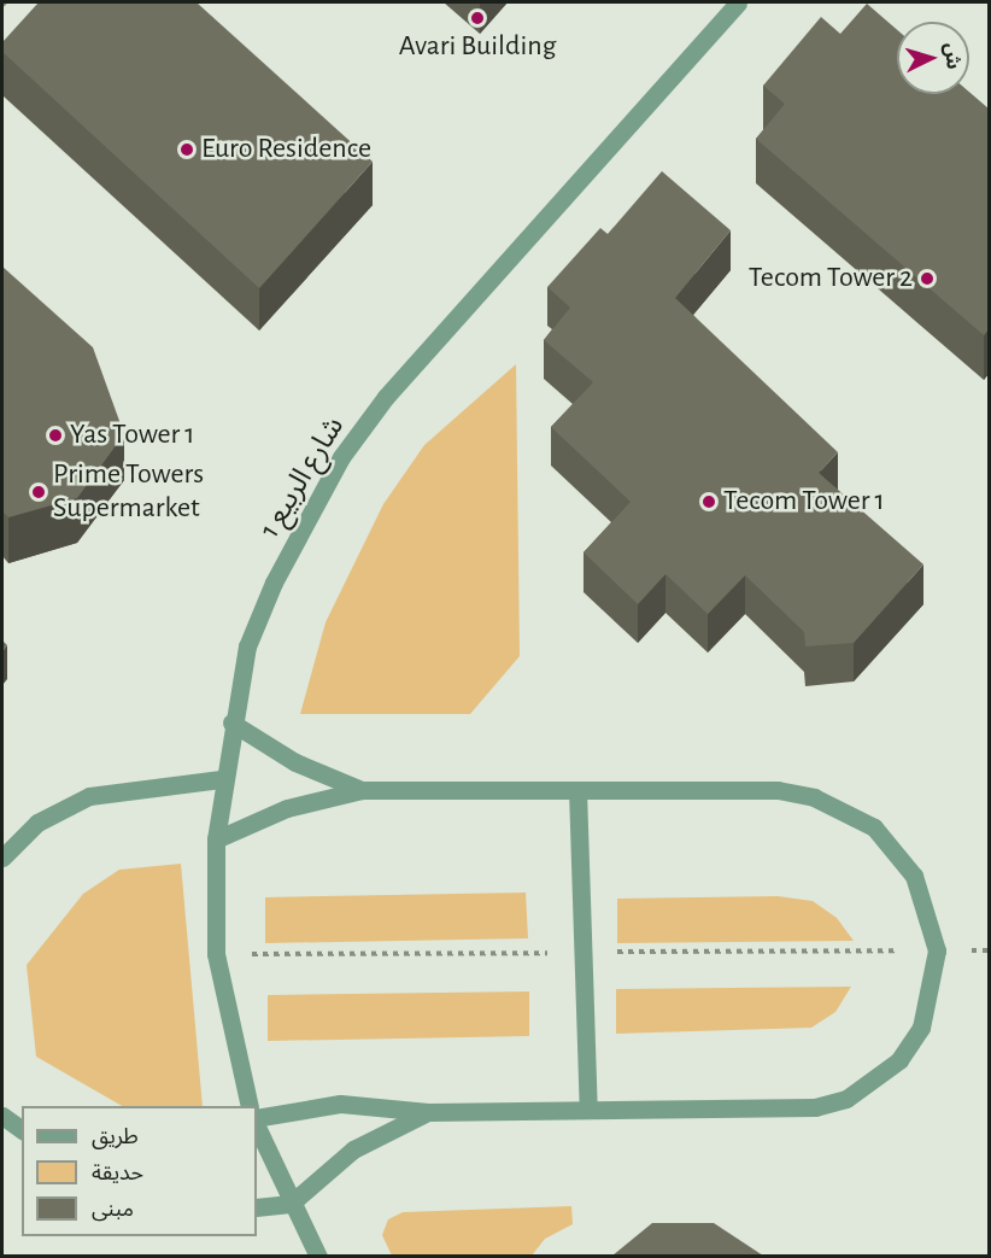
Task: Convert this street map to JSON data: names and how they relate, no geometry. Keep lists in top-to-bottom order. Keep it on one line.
{"streets":{"street":["شارع الربيع 1"]},"places":["Avari Building","Euro Residence","Tecom Tower 2","Yas Tower 1","Prime Towers Supermarket","Tecom Tower 1"],"legend":["طريق","حديقة","مبنى"],"north":"right"}
